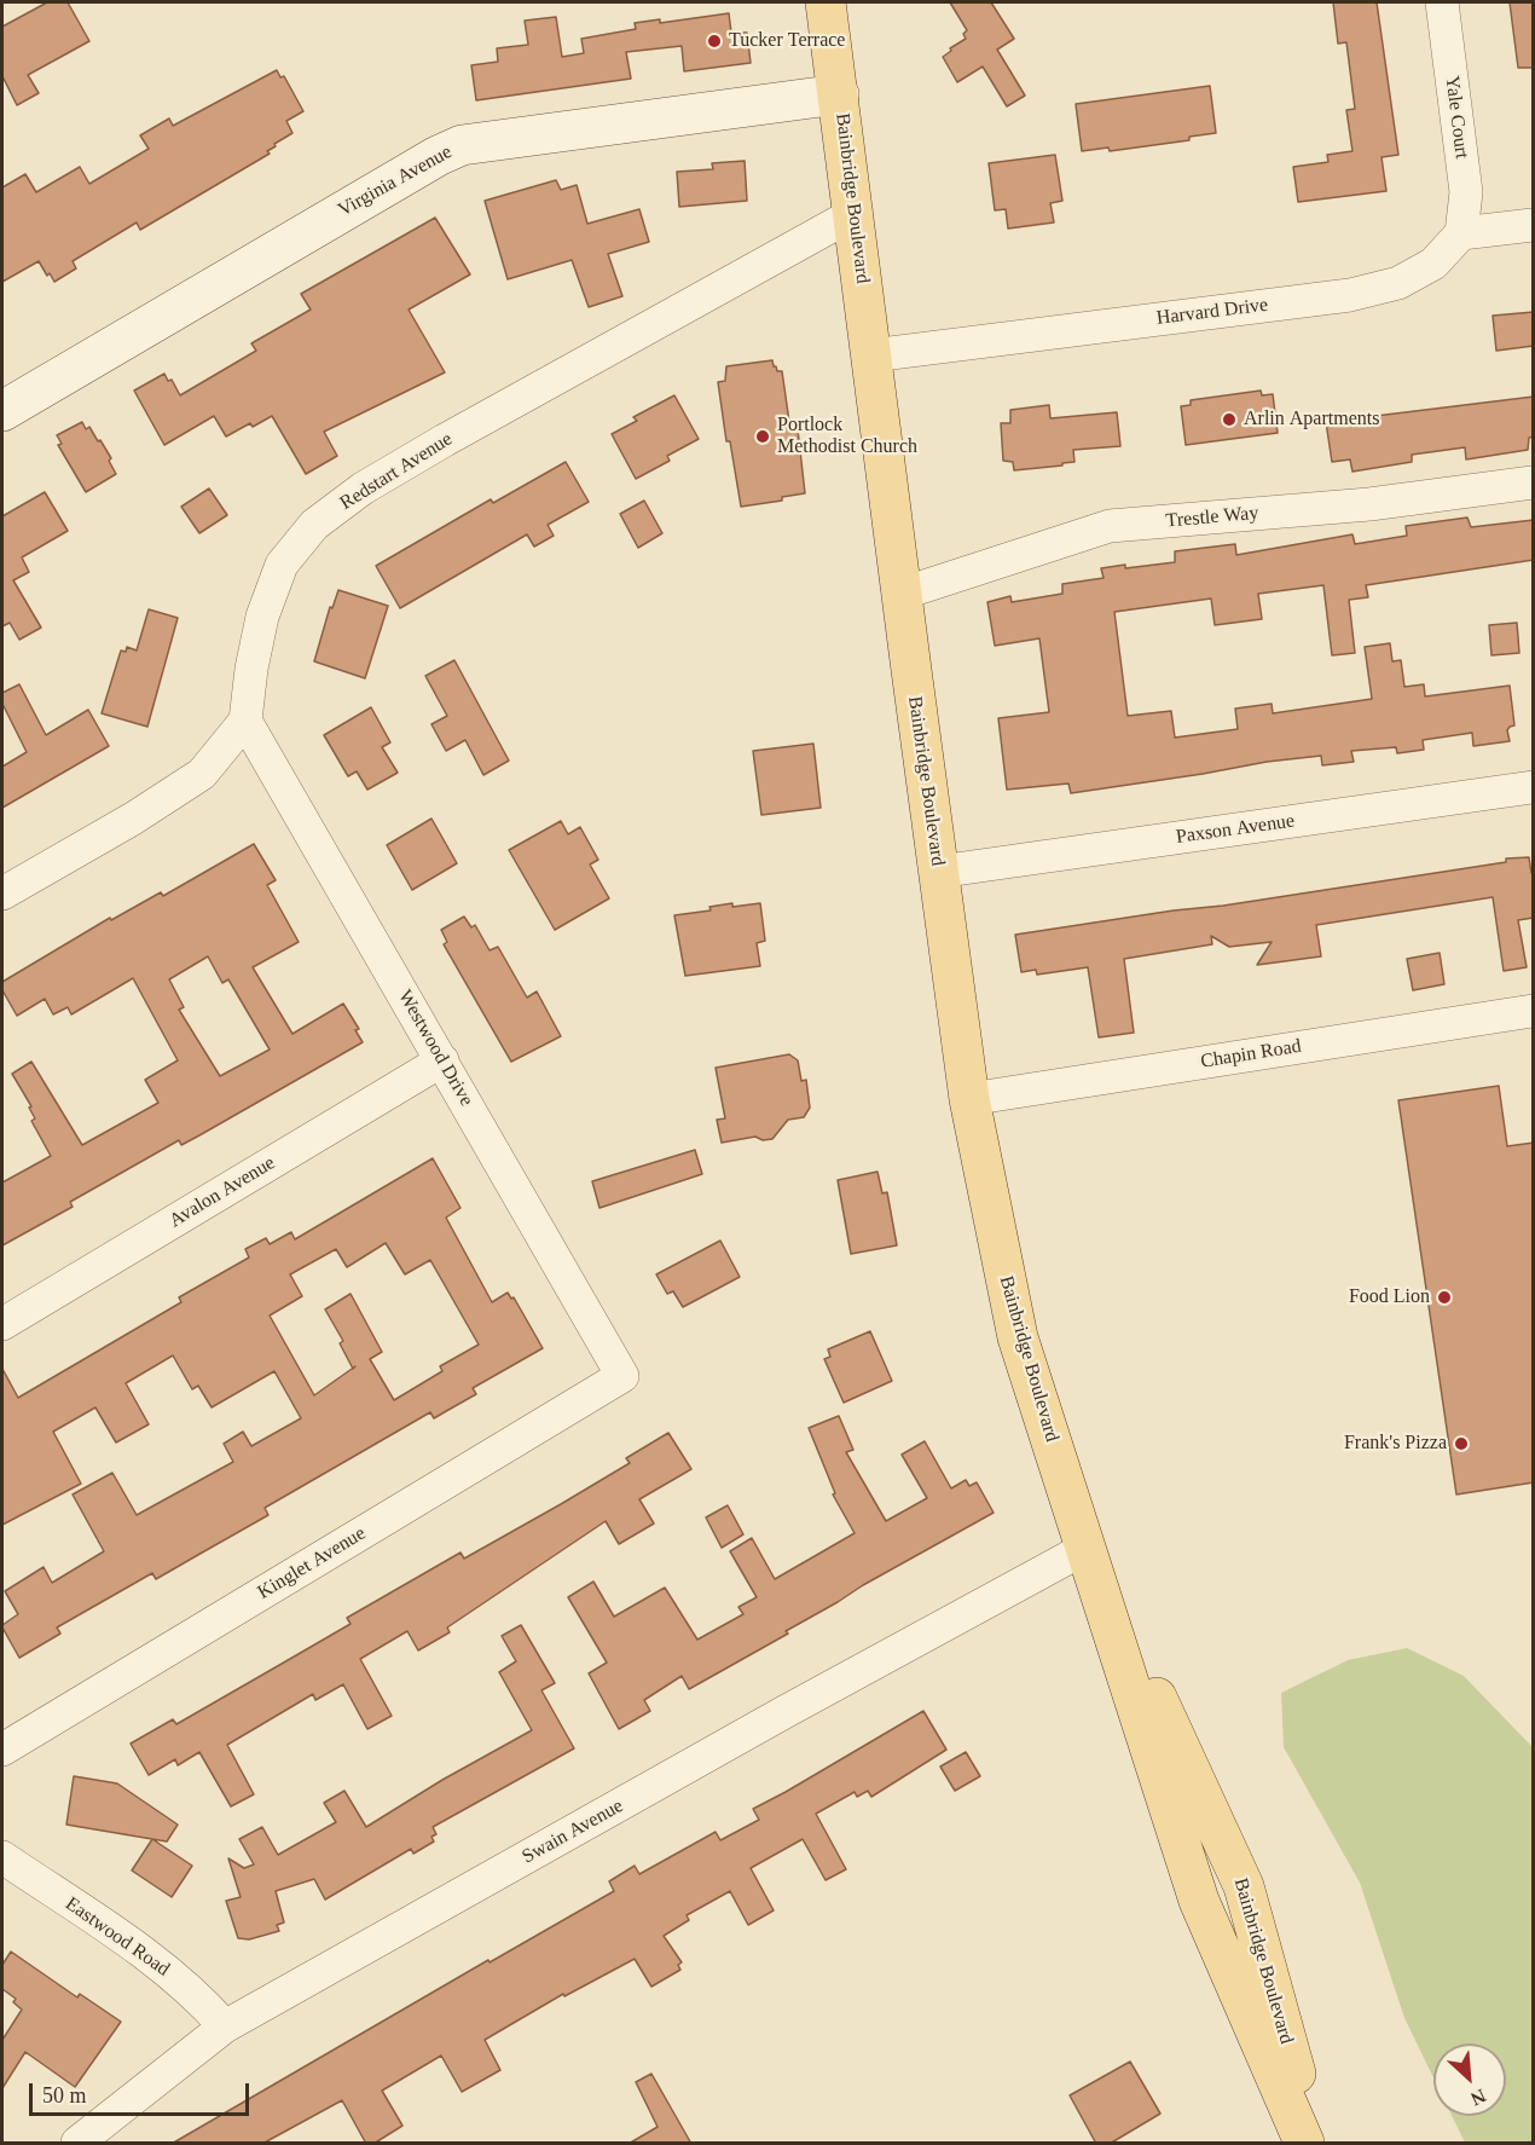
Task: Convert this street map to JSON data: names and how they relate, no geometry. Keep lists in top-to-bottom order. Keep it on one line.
{"streets":{"main road":["Bainbridge Boulevard"],"street":["Yale Court","Virginia Avenue","Harvard Drive","Redstart Avenue","Trestle Way","Paxson Avenue","Westwood Drive","Chapin Road","Avalon Avenue","Kinglet Avenue","Swain Avenue","Eastwood Road"]},"crossings":[["Yale Court","Harvard Drive"],["Virginia Avenue","Bainbridge Boulevard"],["Bainbridge Boulevard","Harvard Drive"],["Bainbridge Boulevard","Redstart Avenue"],["Bainbridge Boulevard","Trestle Way"],["Bainbridge Boulevard","Paxson Avenue"],["Bainbridge Boulevard","Chapin Road"],["Bainbridge Boulevard","Swain Avenue"],["Redstart Avenue","Westwood Drive"],["Westwood Drive","Avalon Avenue"],["Westwood Drive","Kinglet Avenue"],["Swain Avenue","Eastwood Road"]],"places":["Tucker Terrace","Arlin Apartments","Portlock Methodist Church","Food Lion","Frank's Pizza"],"scale_bar":"50 m","north":"bottom right"}
